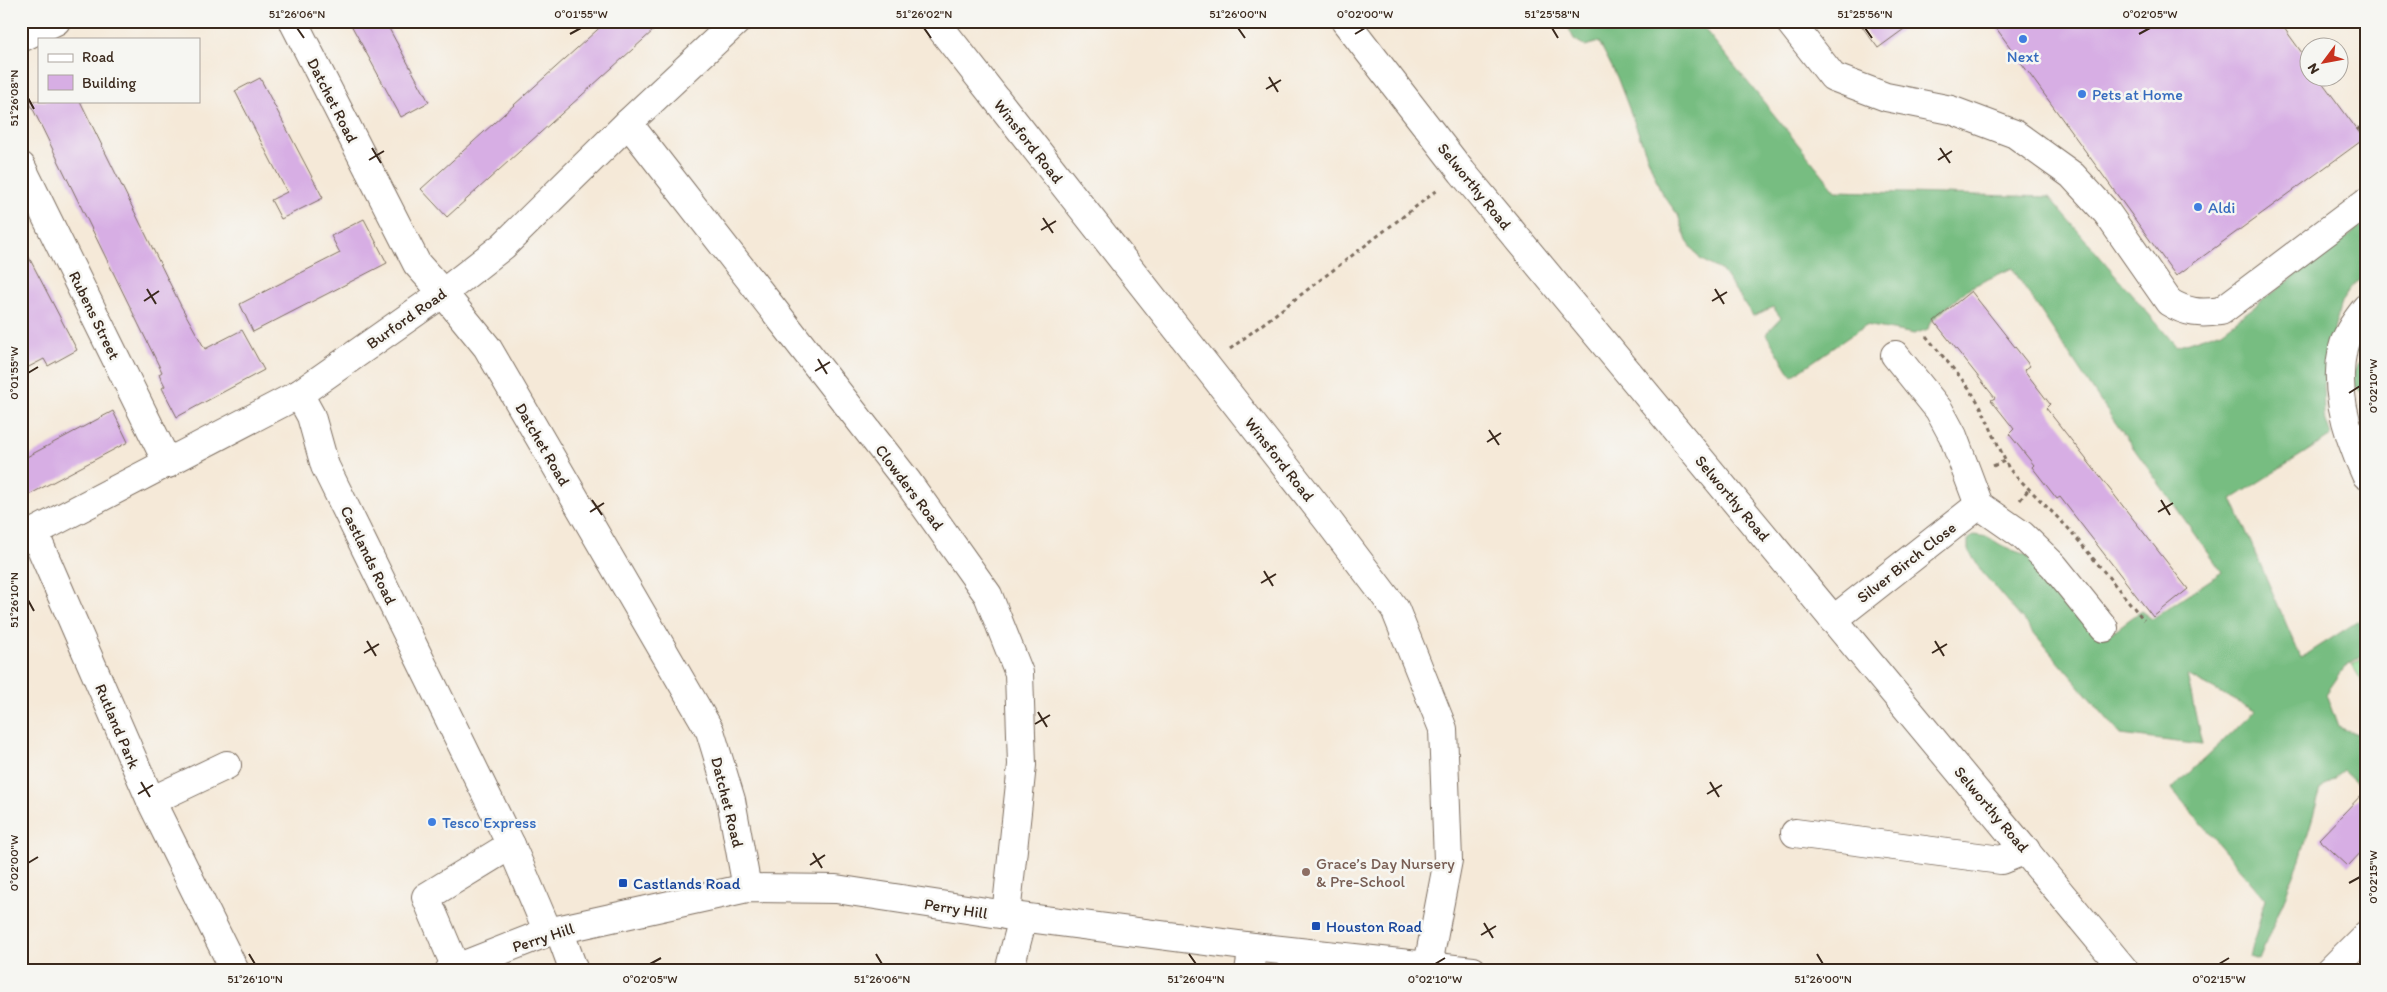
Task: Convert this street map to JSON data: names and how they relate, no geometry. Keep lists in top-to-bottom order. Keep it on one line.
{"streets":{"street":["Datchet Road","Winsford Road","Selworthy Road","Rubens Street","Burford Road","Clowders Road","Castlands Road","Silver Birch Close","Rutland Park","Perry Hill"]},"crossings":[["Datchet Road","Burford Road"],["Datchet Road","Perry Hill"],["Winsford Road","Perry Hill"],["Selworthy Road","Silver Birch Close"],["Rubens Street","Burford Road"],["Burford Road","Clowders Road"],["Burford Road","Castlands Road"],["Burford Road","Rutland Park"],["Clowders Road","Perry Hill"],["Castlands Road","Perry Hill"]],"places":{"other":["Next","Pets at Home","Aldi","Tesco Express","Grace’s Day Nursery & Pre-School"],"transit":["Castlands Road","Houston Road"]},"legend":["Road","Building"],"north":"bottom left","coordinates":["51°26'06\"N","0°01'55\"W","51°26'02\"N","51°26'00\"N","0°02'00\"W","51°25'58\"N","51°25'56\"N","0°02'05\"W","51°26'08\"N","0°02'10\"W","51°26'10\"N","0°02'15\"W","51°26'04\"N"]}
